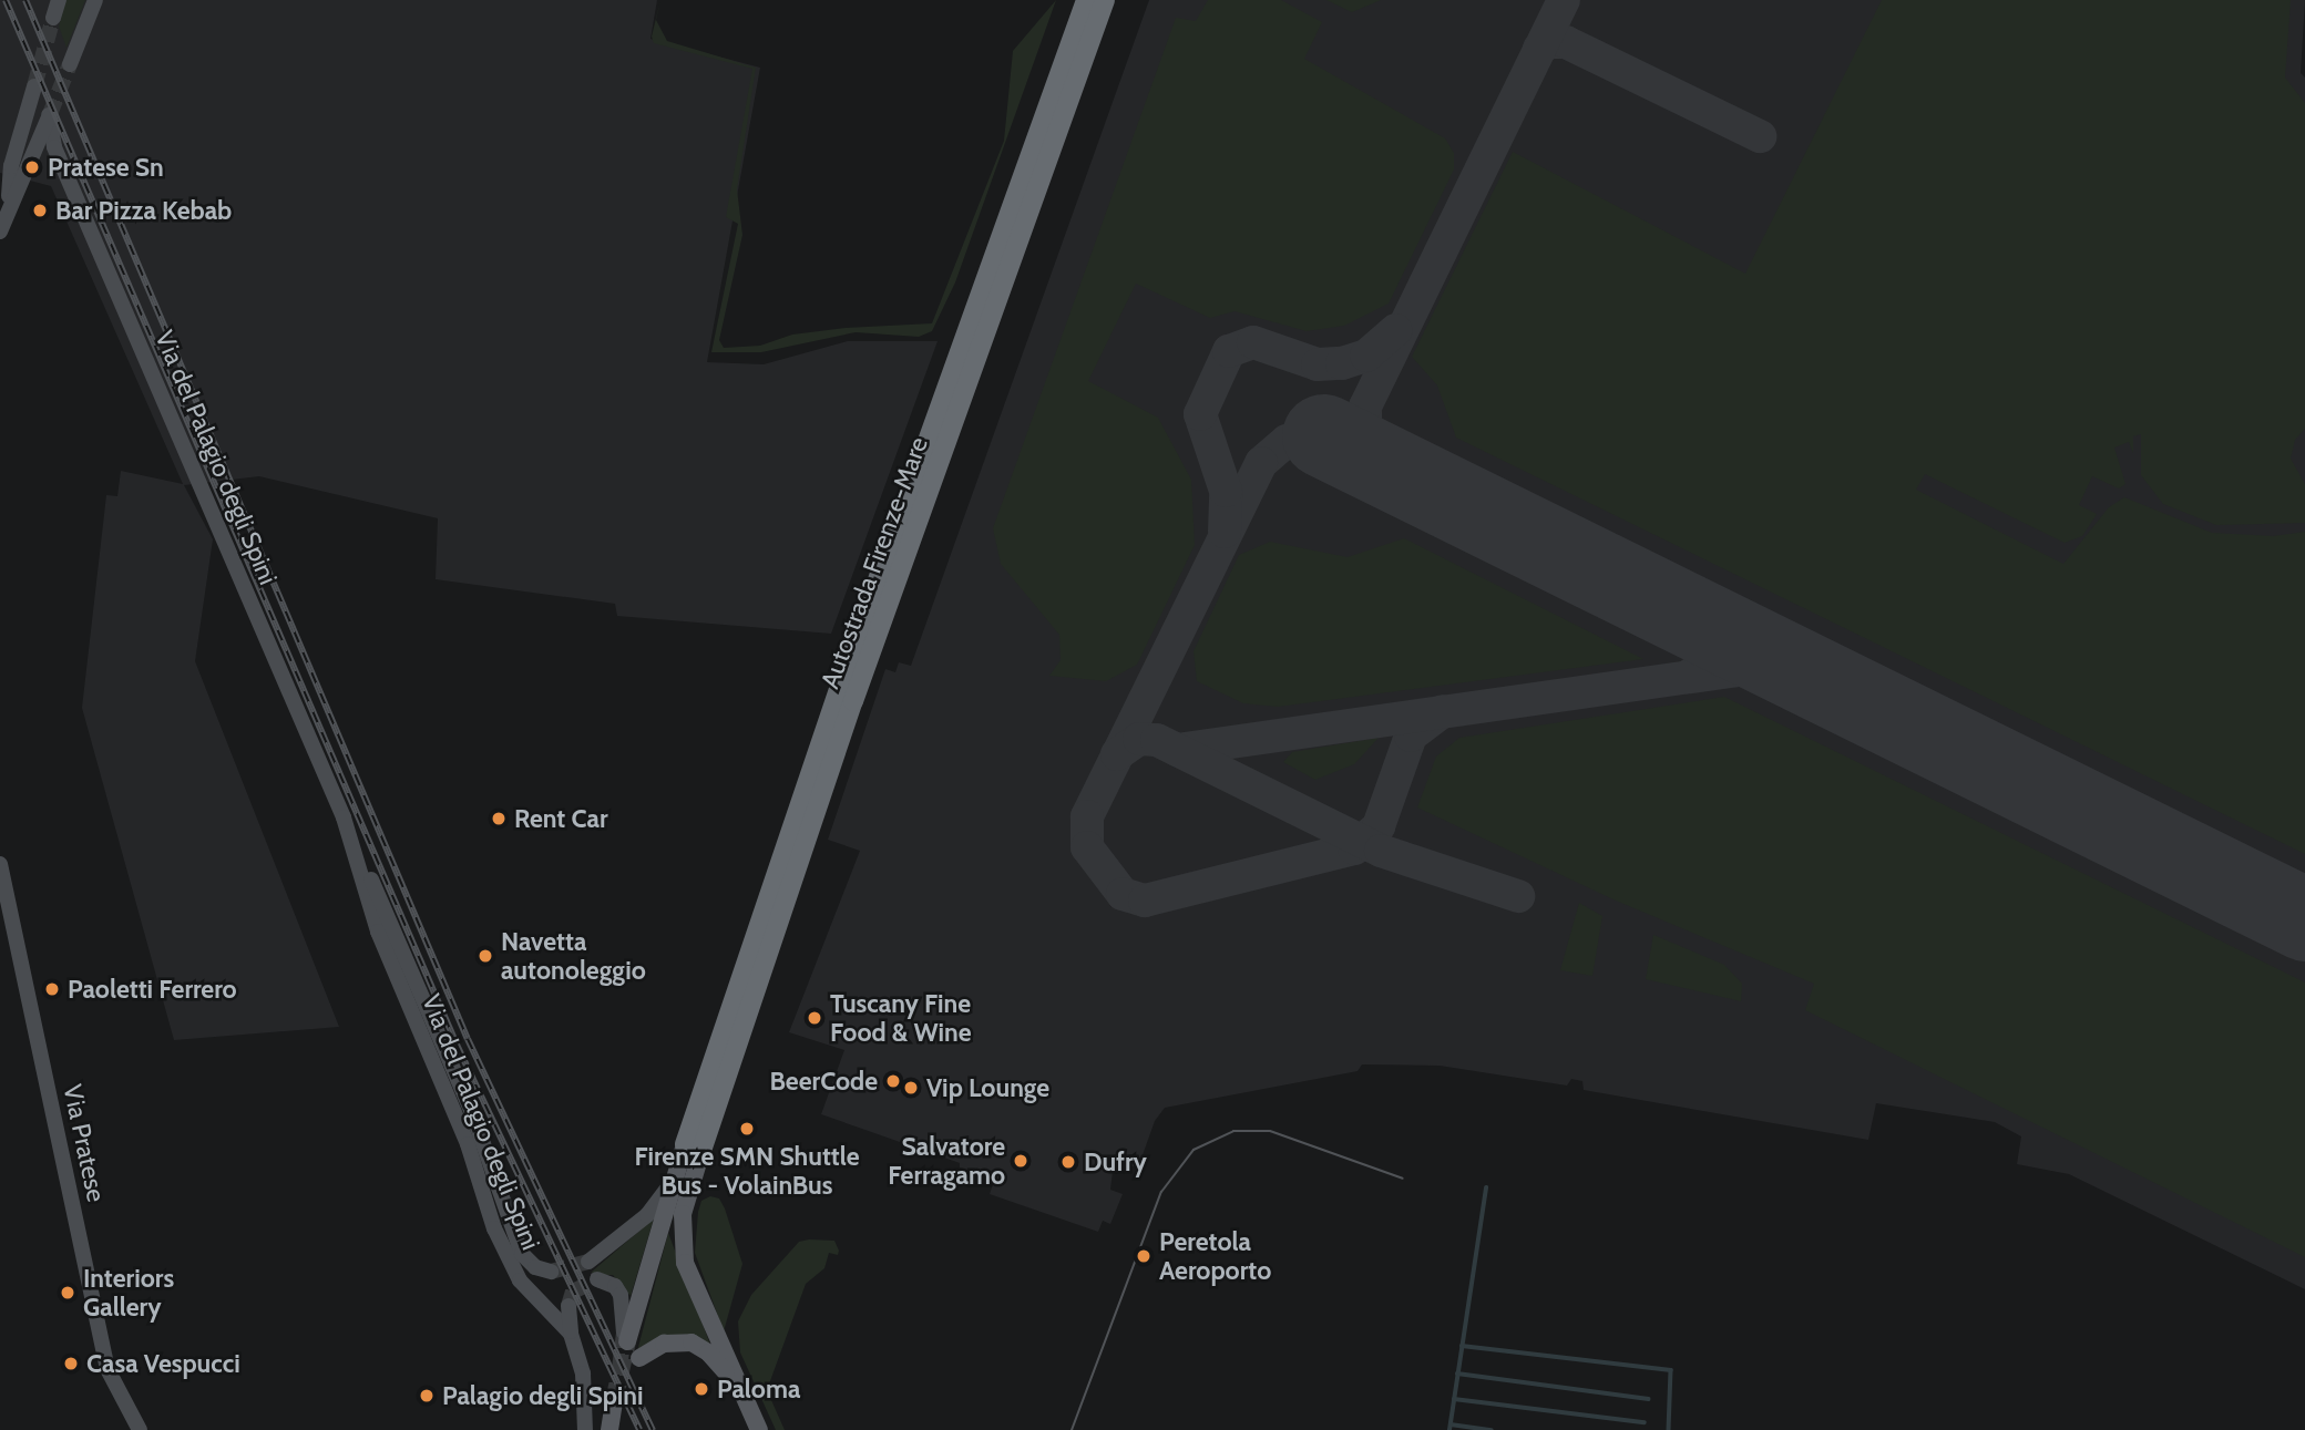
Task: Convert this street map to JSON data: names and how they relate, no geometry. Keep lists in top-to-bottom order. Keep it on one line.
{"streets":{"highway":["Autostrada Firenze-Mare"],"main road":["Via del Palagio degli Spini","Via Pratese"]},"places":["Pratese Sn","Bar Pizza Kebab","Rent Car","Navetta autonoleggio","Paoletti Ferrero","Tuscany Fine Food & Wine","BeerCode","Vip Lounge","Firenze SMN Shuttle Bus - VolainBus","Salvatore Ferragamo","Dufry","Peretola Aeroporto","Interiors Gallery","Casa Vespucci","Paloma","Palagio degli Spini"]}
